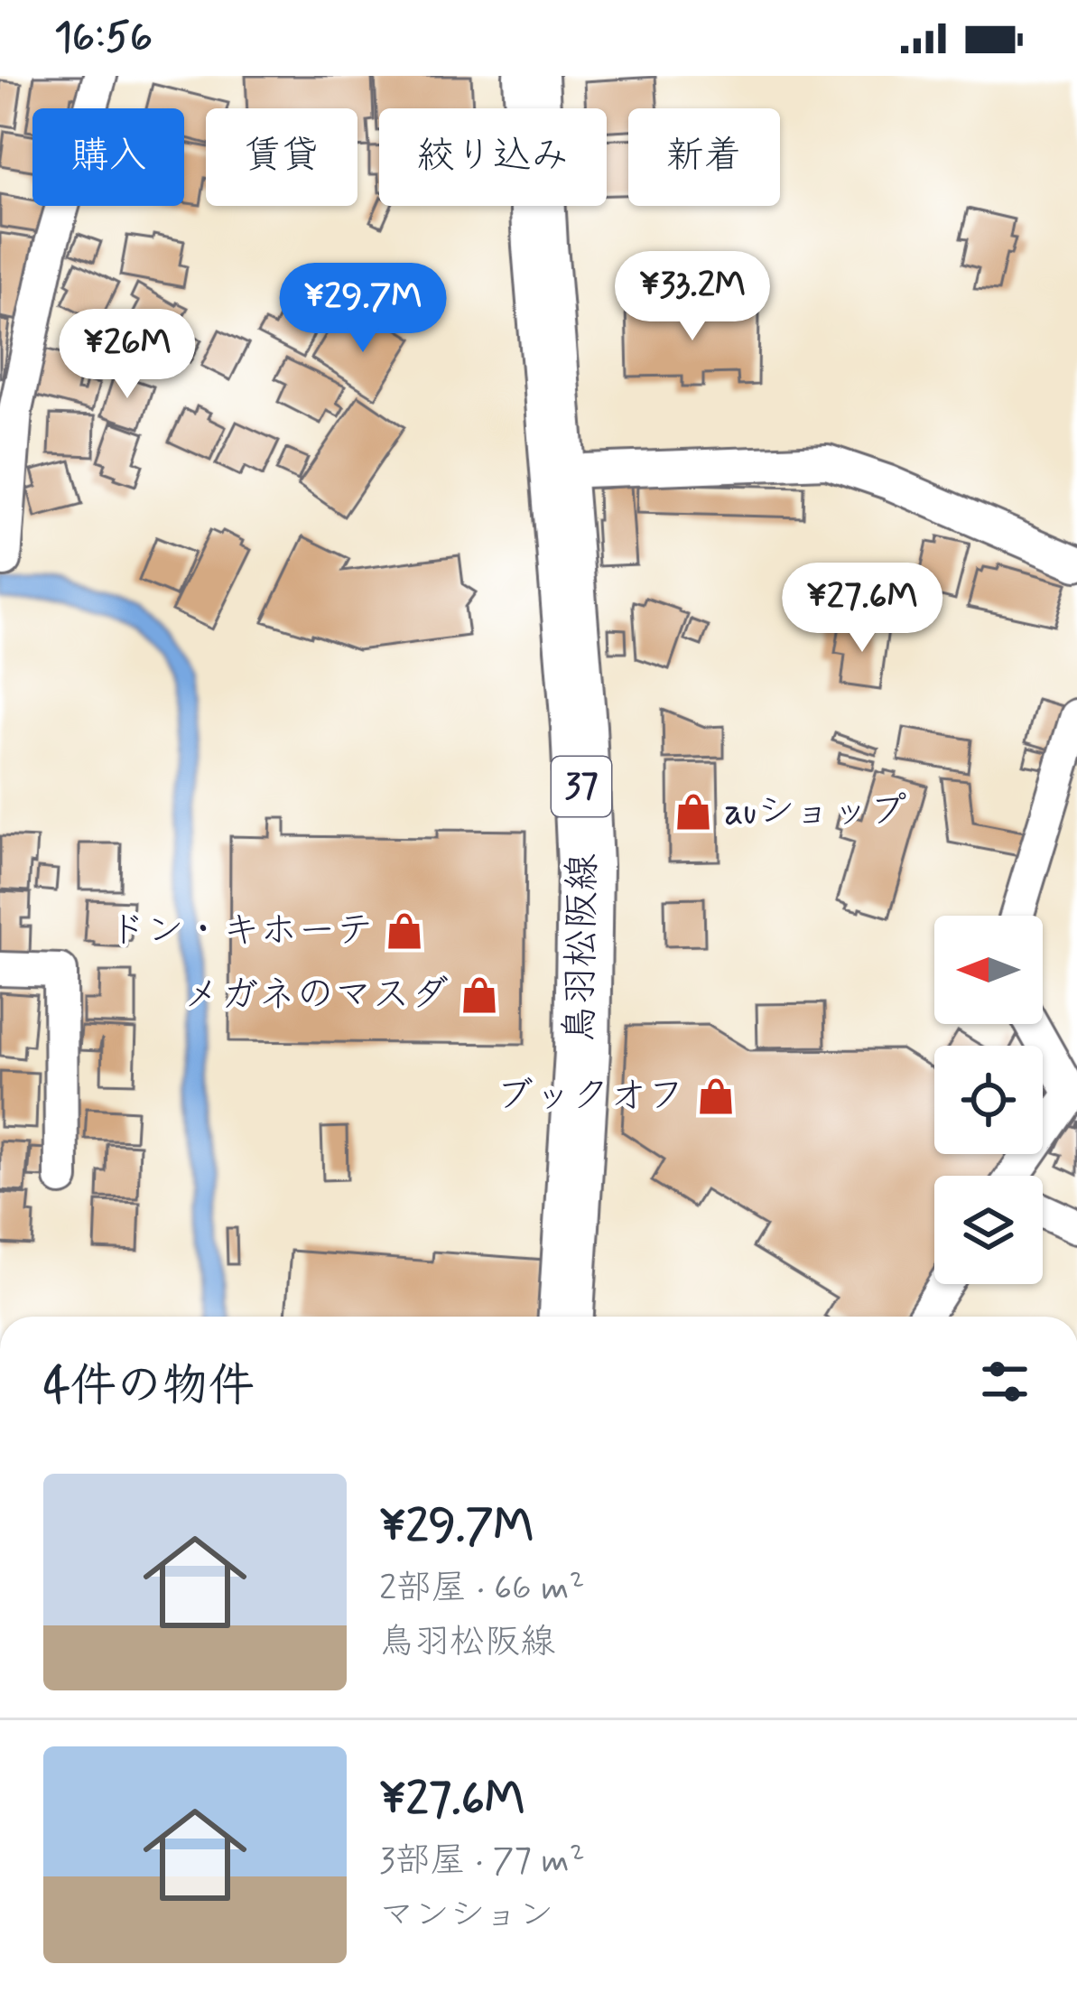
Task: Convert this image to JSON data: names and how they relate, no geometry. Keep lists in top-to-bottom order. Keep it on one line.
{"streets":{"main road":["37","鳥羽松阪線"]},"places":{"shop":["auショップ","ドン・キホーテ","メガネのマスダ","ブックオフ"]},"north":"left","page":{"status":"16:56","chip":["購入","賃貸","絞り込み","新着"],"price":["¥33.2M","¥29.7M","¥26M","¥27.6M"],"heading":"4件の物件","list":[{"name":"¥29.7M","note":"2部屋 · 66 m² · 鳥羽松阪線"},{"name":"¥27.6M","note":"3部屋 · 77 m² · マンション"}]}}
